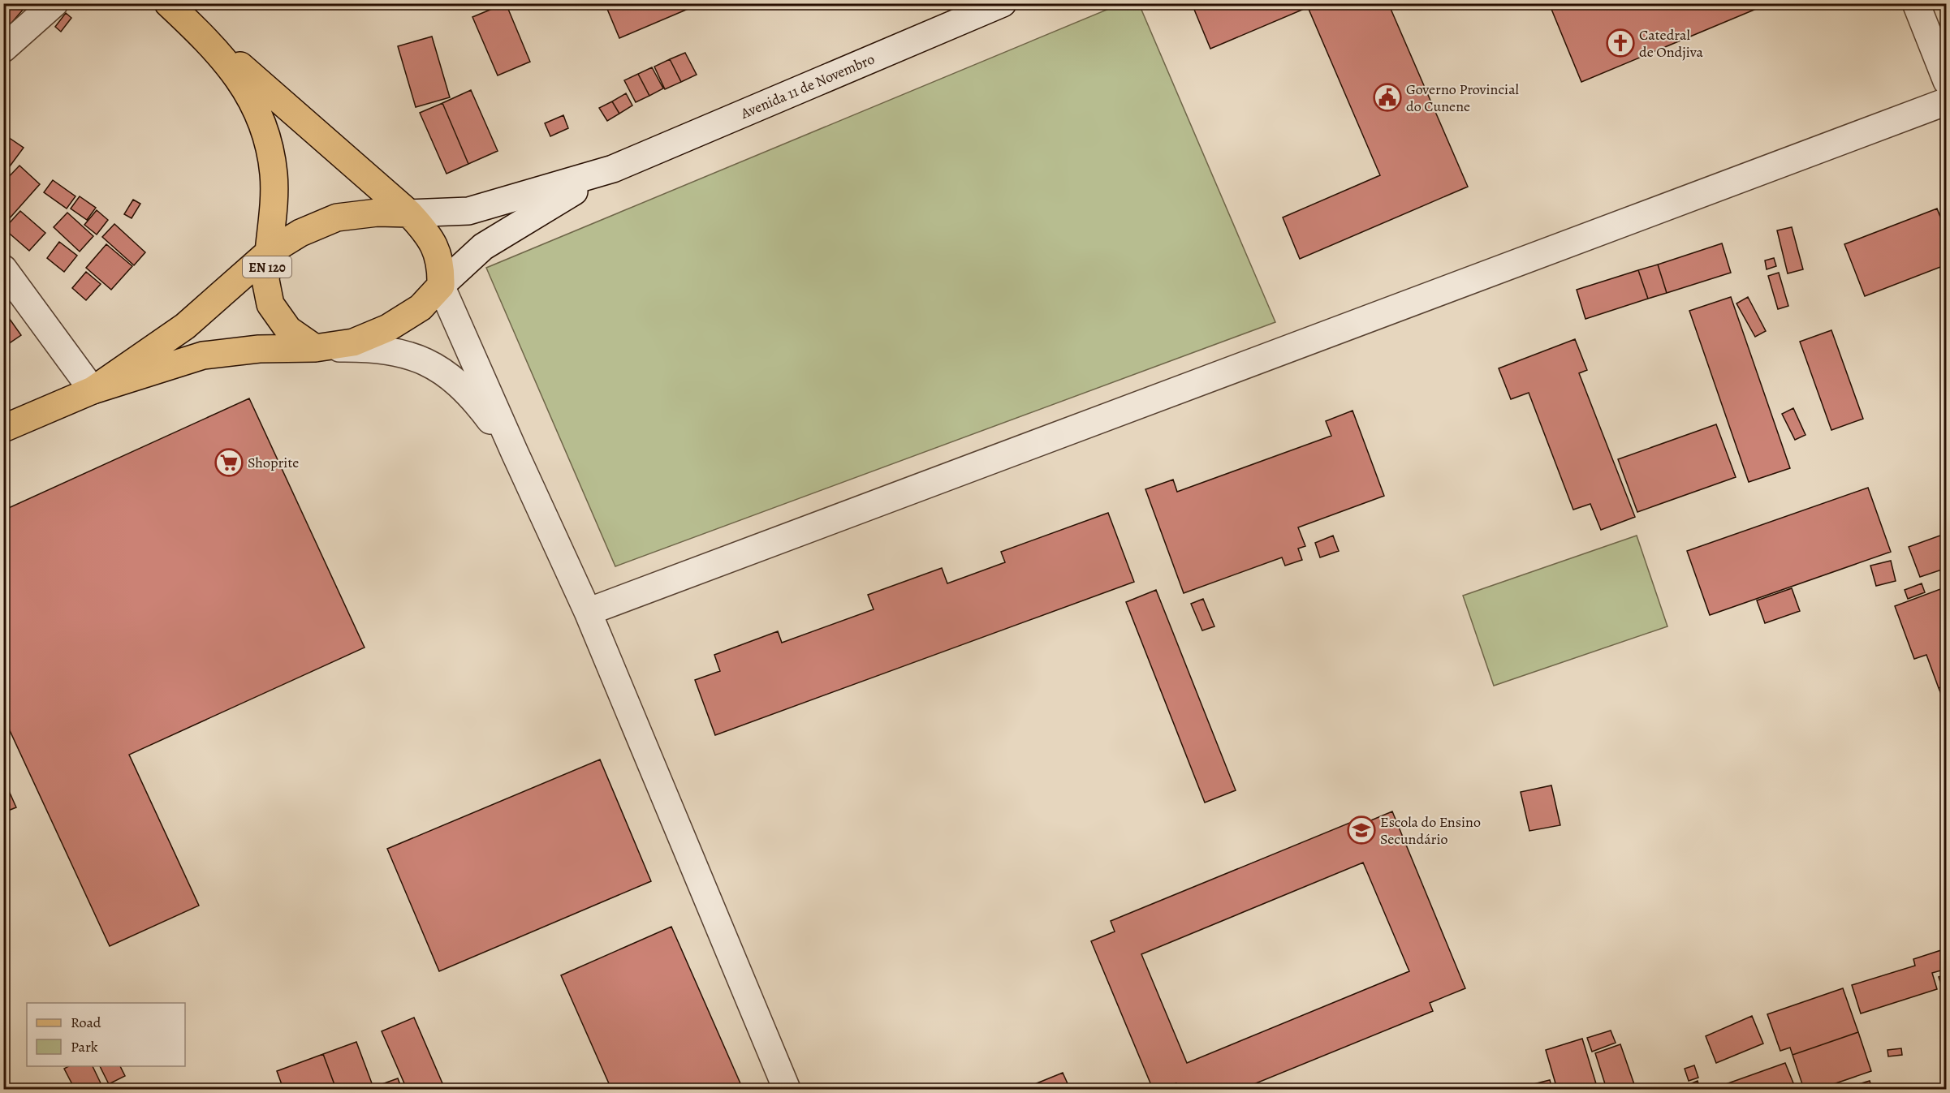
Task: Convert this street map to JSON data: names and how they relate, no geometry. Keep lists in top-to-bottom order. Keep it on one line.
{"streets":{"main road":["EN 120"],"street":["Avenida 11 de Novembro"]},"crossings":[["Avenida 11 de Novembro","EN 120"]],"places":{"church":["Catedral de Ondjiva"],"public building":["Governo Provincial do Cunene"],"supermarket":["Shoprite"],"school or university":["Escola do Ensino Secundário"]},"legend":["Road","Park"]}
